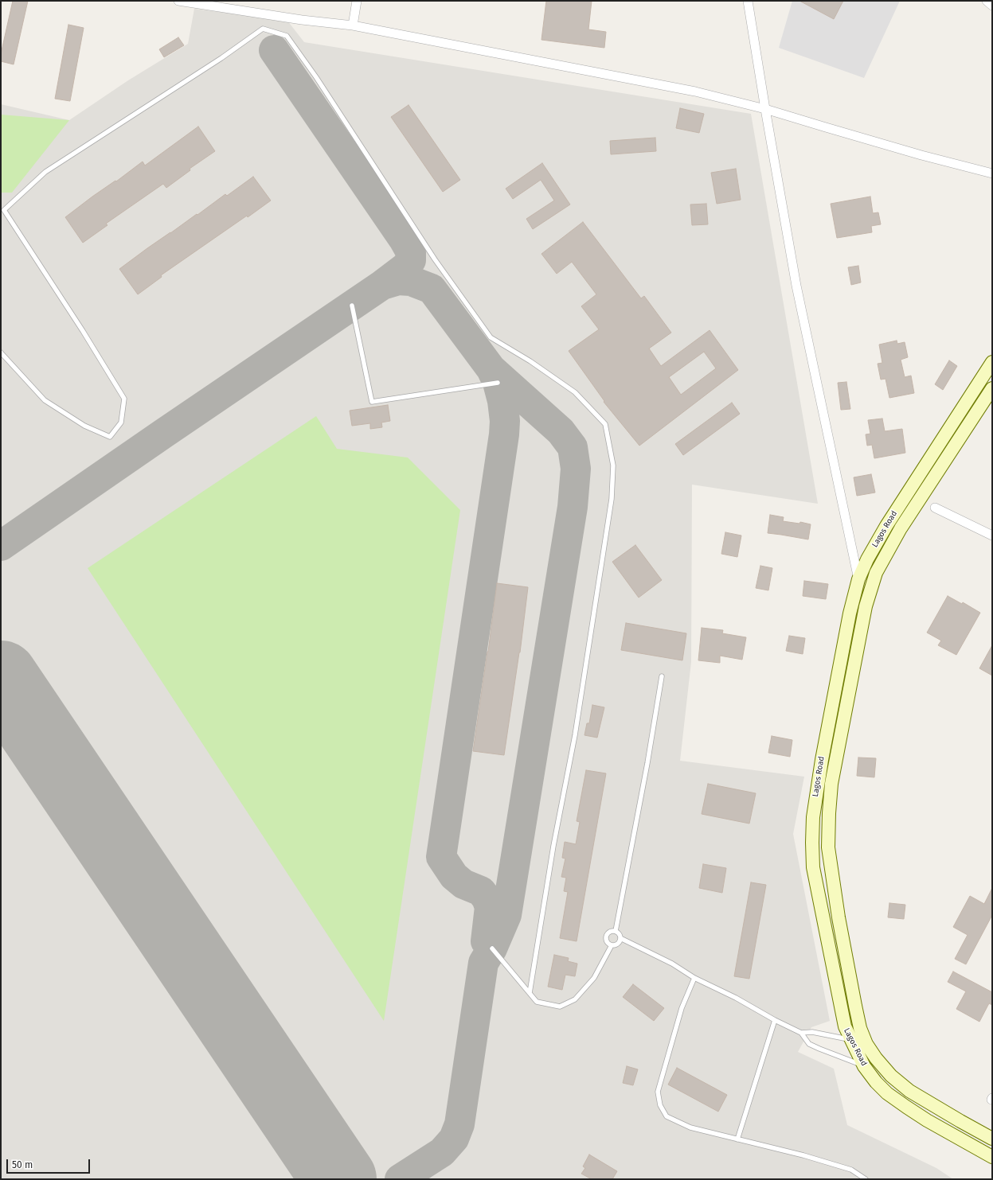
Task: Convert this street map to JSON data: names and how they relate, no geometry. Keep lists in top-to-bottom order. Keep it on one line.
{"streets":{"main road":["Lagos Road"]},"scale_bar":"50 m"}
